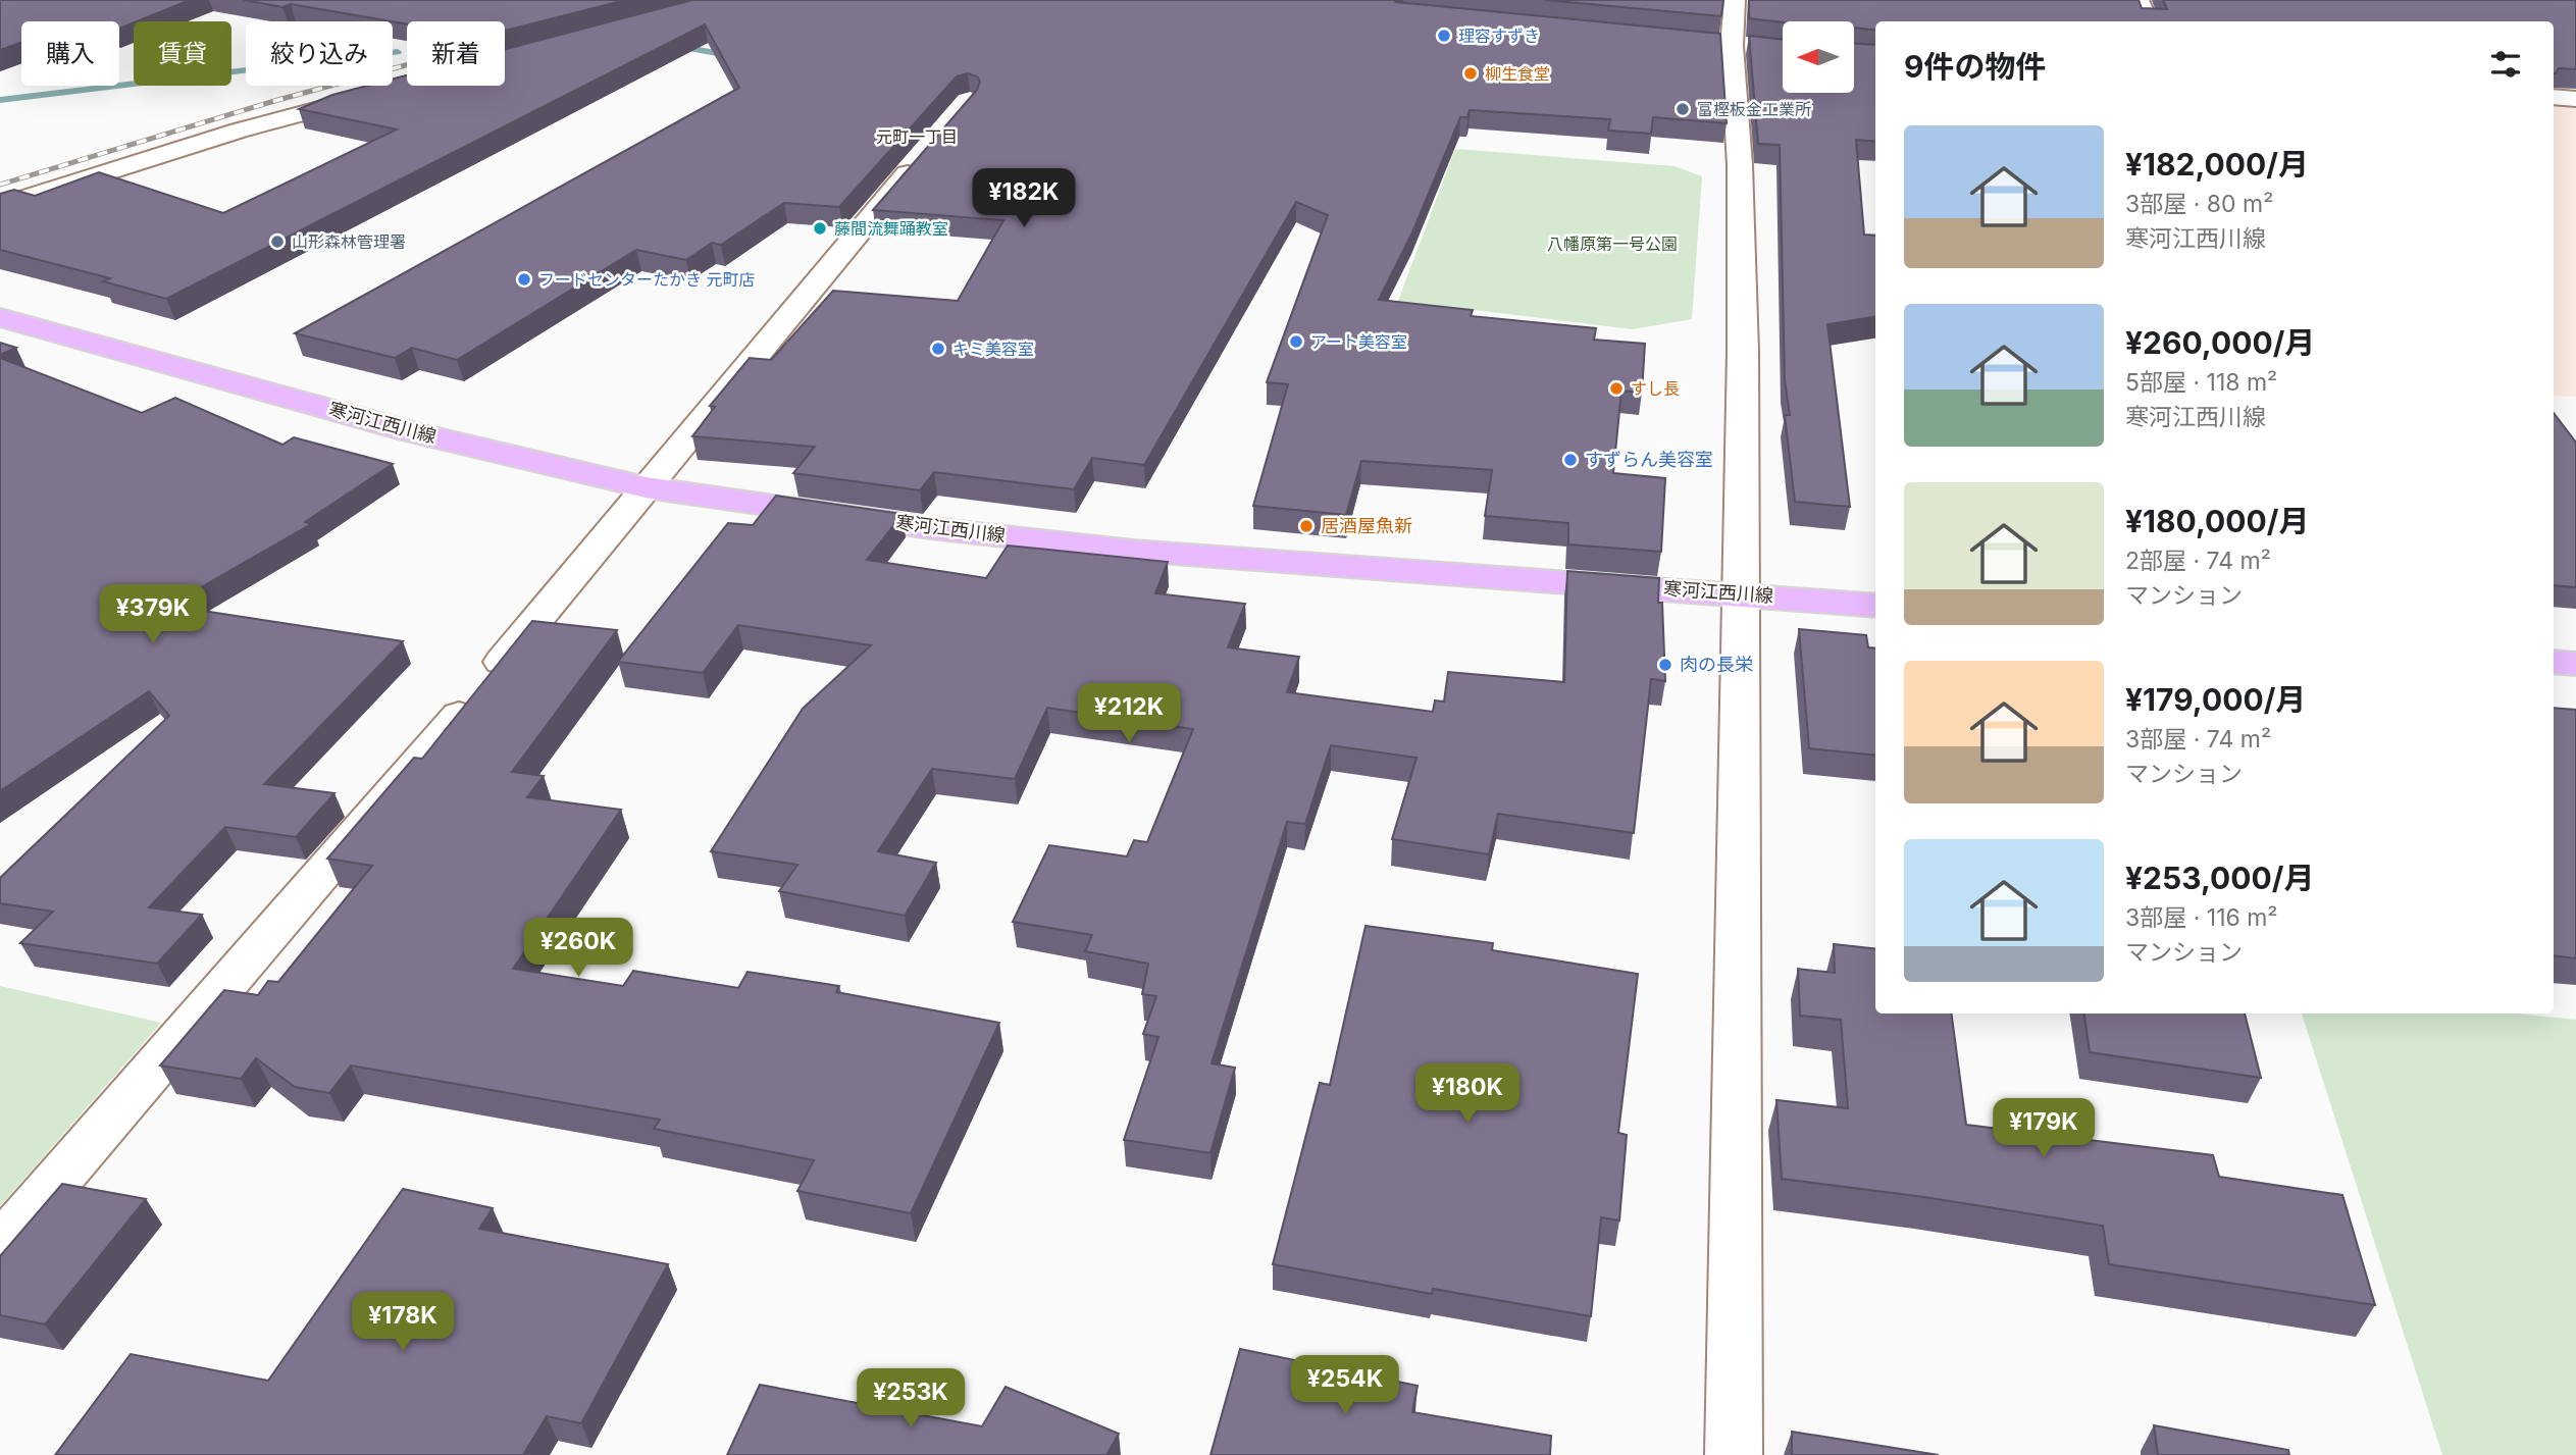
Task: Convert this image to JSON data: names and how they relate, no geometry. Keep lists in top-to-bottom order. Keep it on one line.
{"streets":{"main road":["寒河江西川線"]},"districts":["元町一丁目"],"parks":["八幡原第一号公園"],"places":["理容すずき","柳生食堂","富樫板金工業所","藤間流舞踊教室","山形森林管理署","フードセンターたかき 元町店","アート美容室","キミ美容室","すし長","すずらん美容室","居酒屋魚新","肉の長栄"],"north":"left","page":{"chip":["購入","賃貸","絞り込み","新着"],"heading":"9件の物件","list":[{"name":"¥182,000/月","note":"3部屋 · 80 m² · 寒河江西川線"},{"name":"¥260,000/月","note":"5部屋 · 118 m² · 寒河江西川線"},{"name":"¥180,000/月","note":"2部屋 · 74 m² · マンション"},{"name":"¥179,000/月","note":"3部屋 · 74 m² · マンション"},{"name":"¥253,000/月","note":"3部屋 · 116 m² · マンション"}],"price":["¥182K","¥379K","¥212K","¥260K","¥180K","¥179K","¥178K","¥254K","¥253K"]}}
